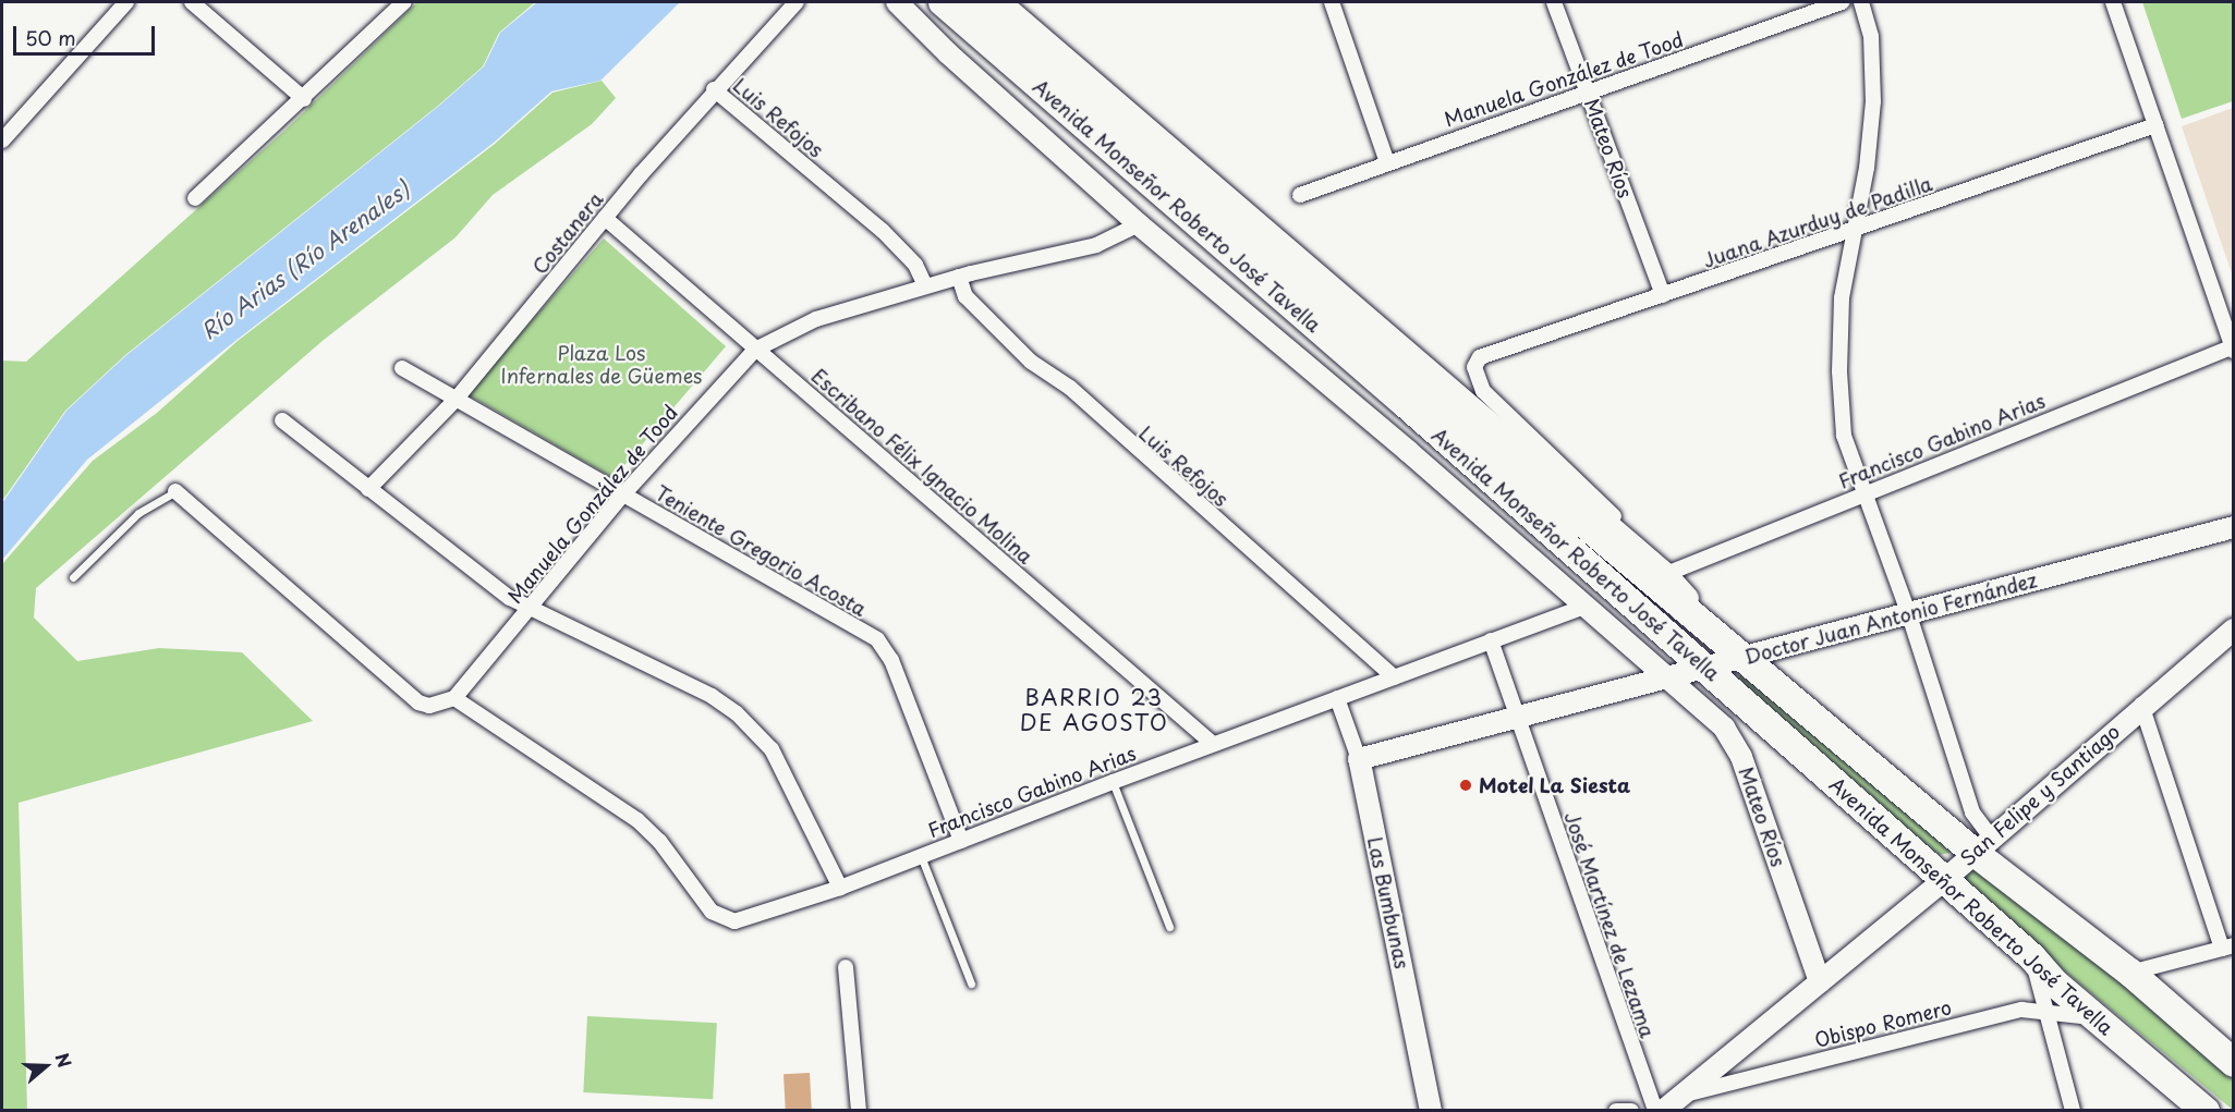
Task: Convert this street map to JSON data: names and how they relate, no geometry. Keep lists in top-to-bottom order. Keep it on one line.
{"streets":{"highway":["Avenida Monseñor Roberto José Tavella"],"street":["Manuela González de Tood","Luis Refojos","Mateo Ríos","Juana Azurduy de Padilla","Costanera","Francisco Gabino Arias","Escribano Félix Ignacio Molina","Teniente Gregorio Acosta","Doctor Juan Antonio Fernández","San Felipe y Santiago","Las Bumbunas","José Martínez de Lezama","Obispo Romero"]},"crossings":[["Manuela González de Tood","Luis Refojos"],["Manuela González de Tood","Mateo Ríos"],["Manuela González de Tood","Francisco Gabino Arias"],["Manuela González de Tood","Escribano Félix Ignacio Molina"],["Manuela González de Tood","Teniente Gregorio Acosta"],["Luis Refojos","Costanera"],["Luis Refojos","Francisco Gabino Arias"],["Mateo Ríos","Juana Azurduy de Padilla"],["Mateo Ríos","Francisco Gabino Arias"],["Mateo Ríos","Doctor Juan Antonio Fernández"],["Mateo Ríos","San Felipe y Santiago"],["Avenida Monseñor Roberto José Tavella","Doctor Juan Antonio Fernández"],["Avenida Monseñor Roberto José Tavella","San Felipe y Santiago"],["Avenida Monseñor Roberto José Tavella","Obispo Romero"],["Juana Azurduy de Padilla","Francisco Gabino Arias"],["Costanera","Escribano Félix Ignacio Molina"],["Costanera","Teniente Gregorio Acosta"],["Francisco Gabino Arias","Escribano Félix Ignacio Molina"],["Francisco Gabino Arias","Teniente Gregorio Acosta"],["Francisco Gabino Arias","Las Bumbunas"],["Francisco Gabino Arias","José Martínez de Lezama"],["Doctor Juan Antonio Fernández","Las Bumbunas"],["Doctor Juan Antonio Fernández","José Martínez de Lezama"],["San Felipe y Santiago","Obispo Romero"]],"districts":["BARRIO 23 DE AGOSTO"],"water":["Río Arias (Río Arenales)"],"parks":["Plaza Los Infernales de Güemes"],"places":["Motel La Siesta"],"scale_bar":"50 m","north":"right"}
